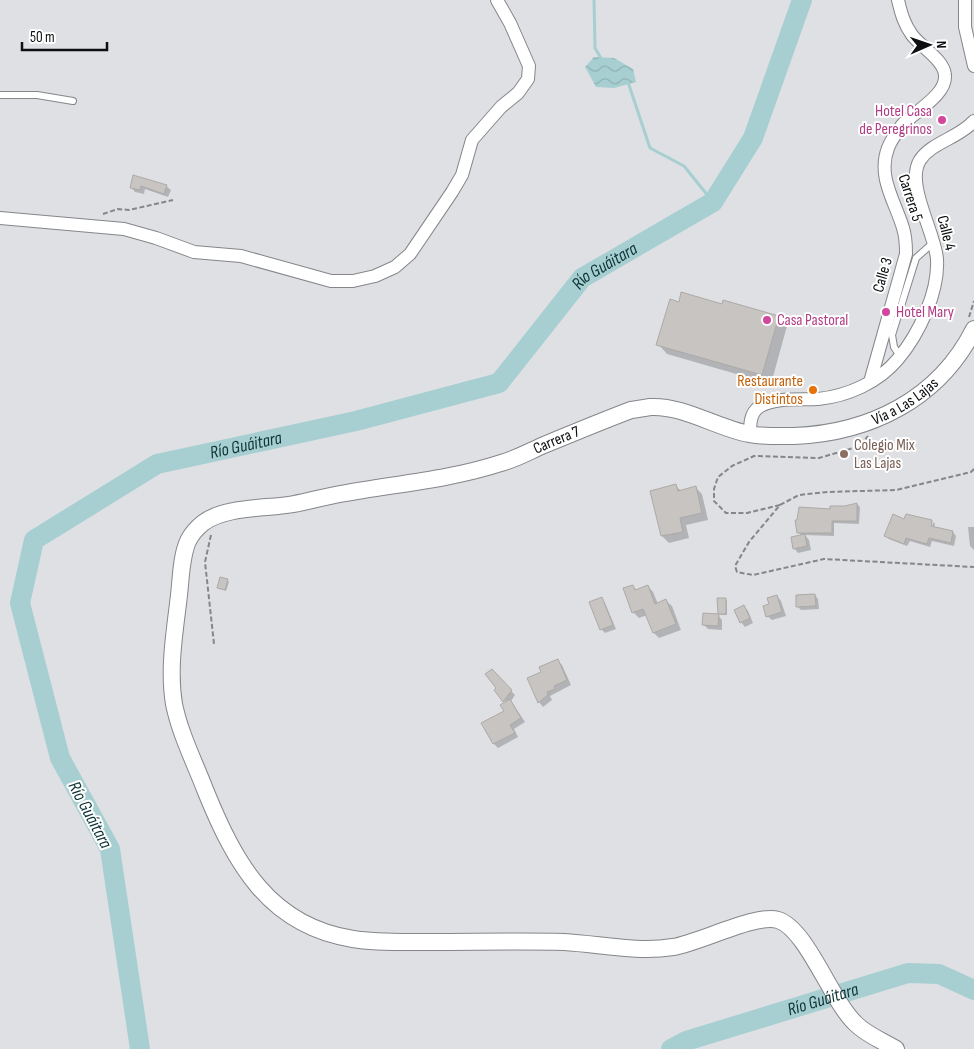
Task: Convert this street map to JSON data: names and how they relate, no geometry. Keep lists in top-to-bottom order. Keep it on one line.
{"streets":{"street":["Carrera 5","Calle 4","Calle 3","Vía a Las Lajas","Carrera 7"]},"crossings":[["Carrera 5","Calle 3"],["Calle 4","Calle 3"],["Vía a Las Lajas","Carrera 7"]],"water":["Río Guáitara"],"places":["Hotel Casa de Peregrinos","Hotel Mary","Casa Pastoral","Restaurante Distintos","Colegio Mix Las Lajas"],"scale_bar":"50 m","north":"right"}
